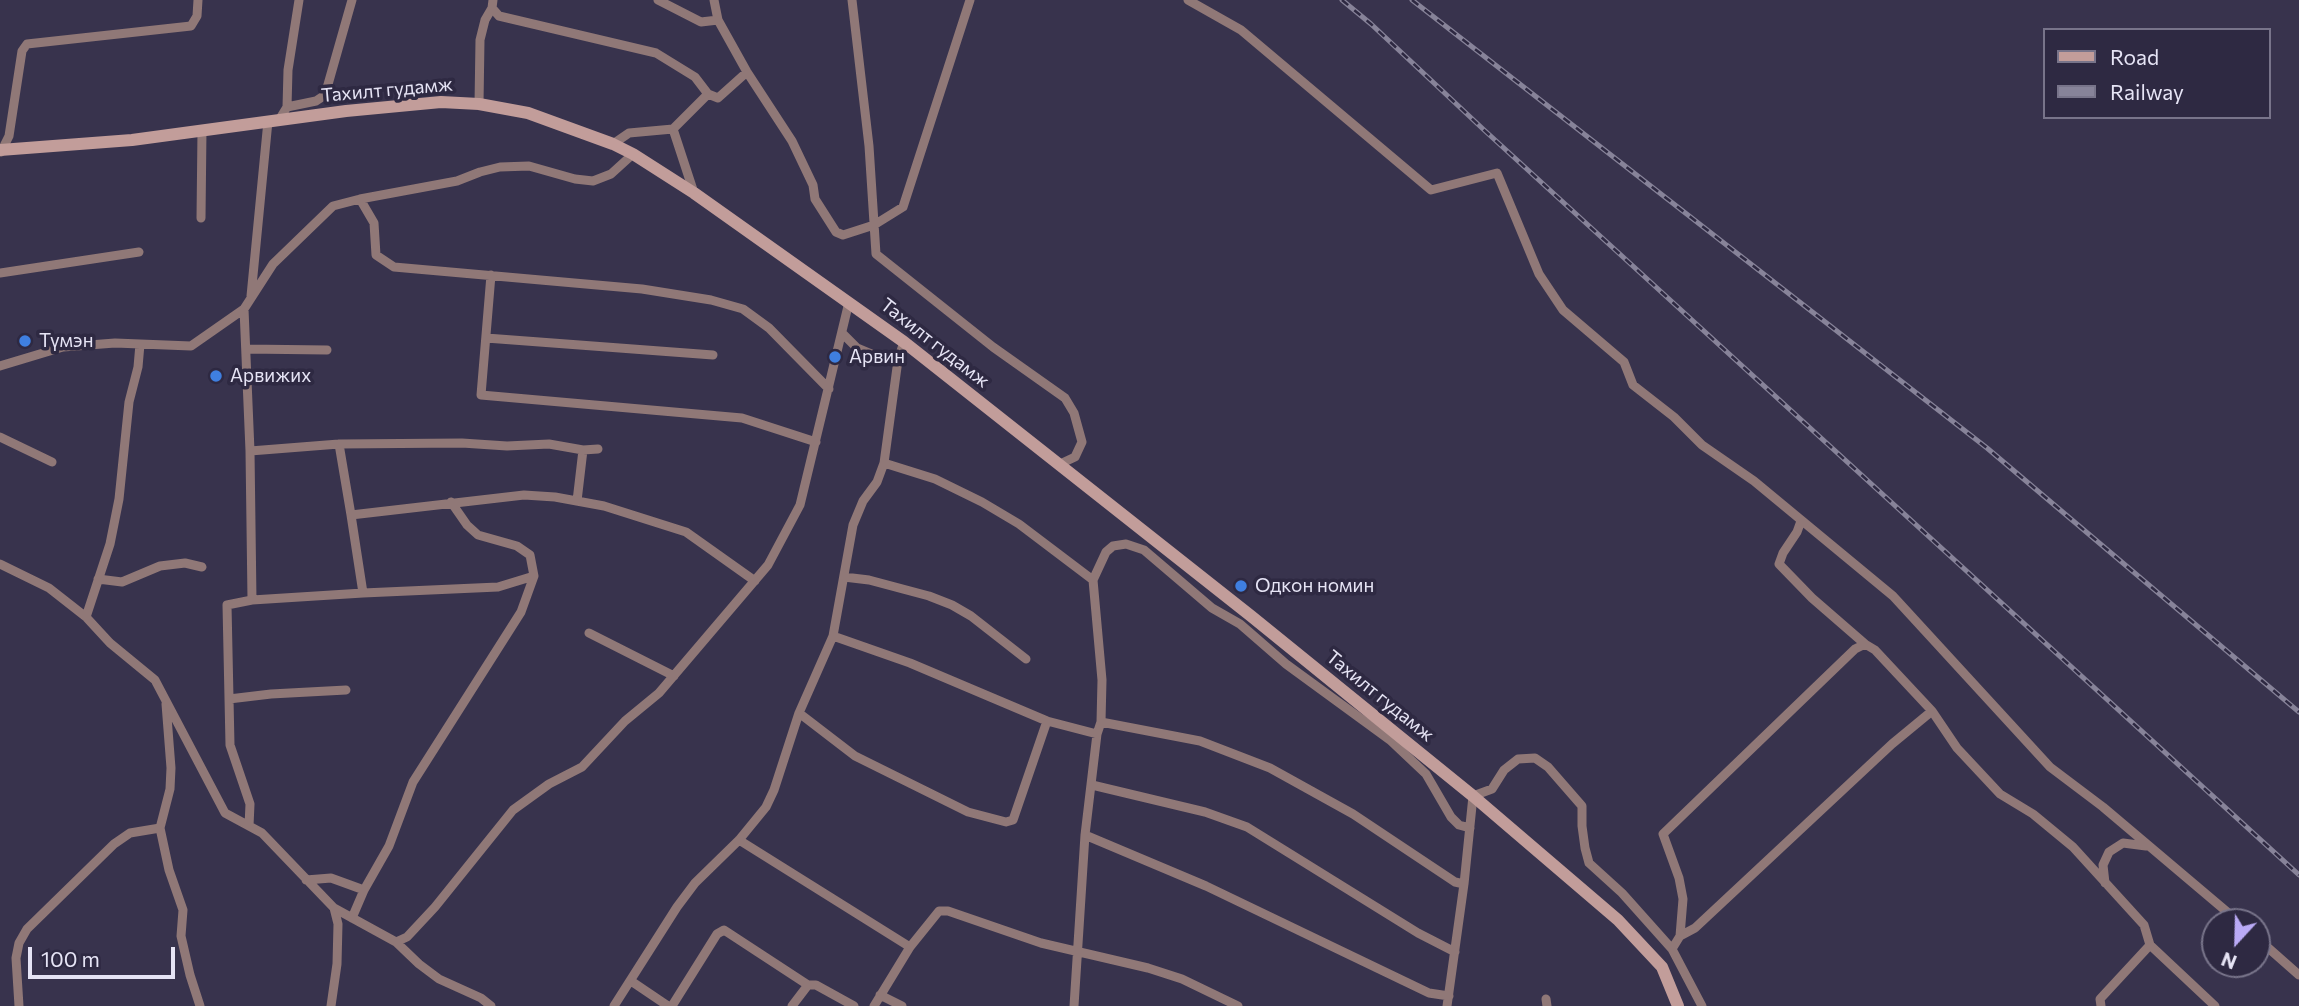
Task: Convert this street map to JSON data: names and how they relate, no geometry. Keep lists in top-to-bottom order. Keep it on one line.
{"streets":{"main road":["Тахилт гудамж"]},"places":["Түмэн","Арвин","Арвижих","Одкон номин"],"legend":["Road","Railway"],"scale_bar":"100 m","north":"bottom"}
